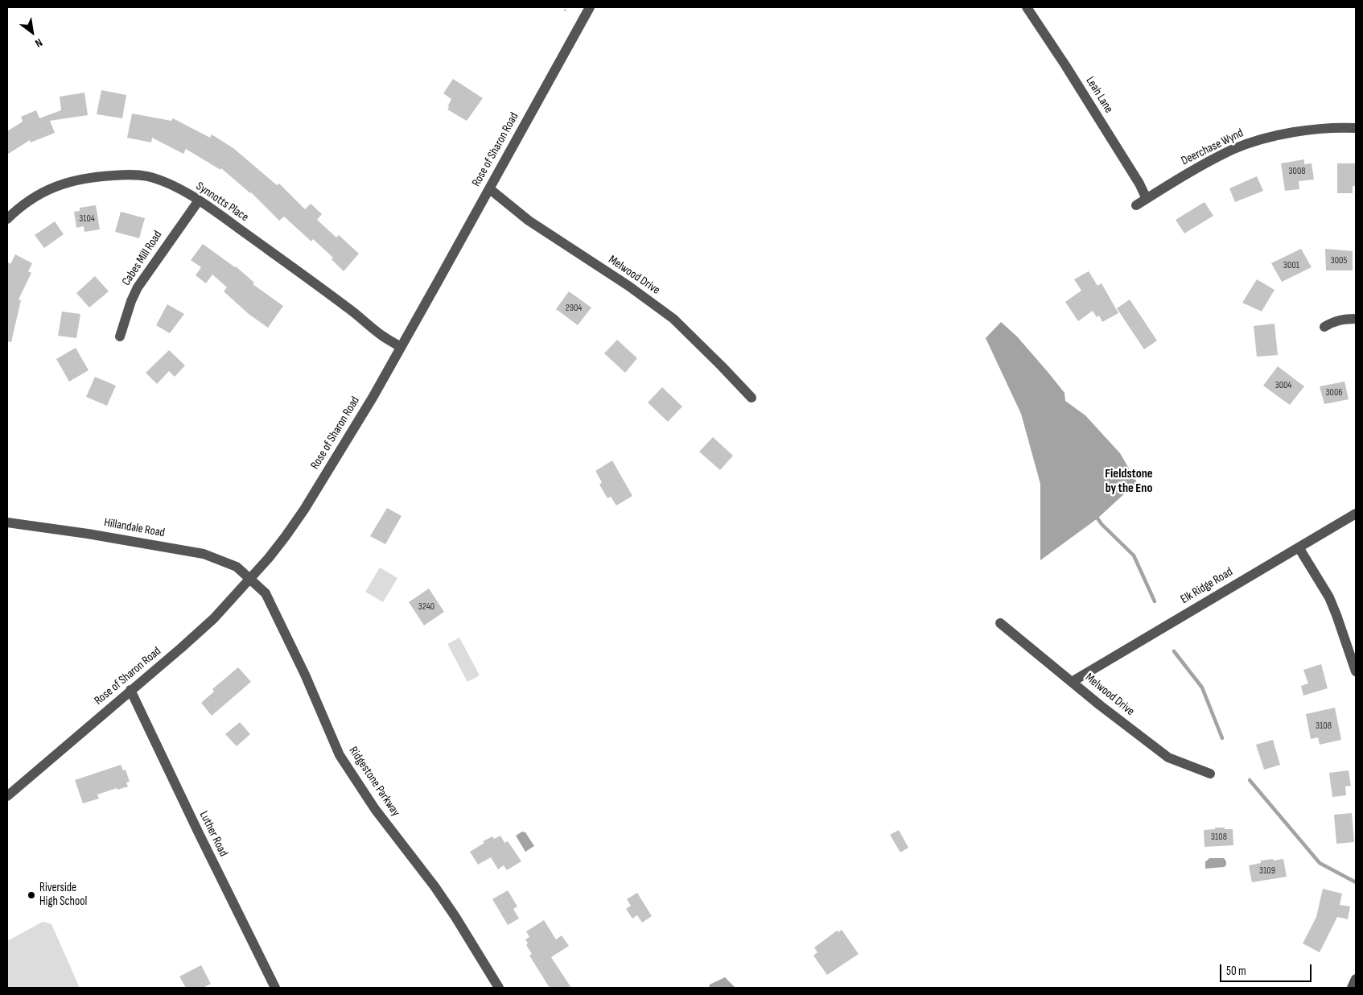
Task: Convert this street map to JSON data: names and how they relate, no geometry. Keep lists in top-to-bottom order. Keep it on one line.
{"streets":{"street":["Leah Lane","Deerchase Wynd","Rose of Sharon Road","Synnotts Place","Cabes Mill Road","Melwood Drive","Hillandale Road","Elk Ridge Road","Ridgestone Parkway","Luther Road"]},"crossings":[["Leah Lane","Deerchase Wynd"],["Rose of Sharon Road","Synnotts Place"],["Rose of Sharon Road","Melwood Drive"],["Rose of Sharon Road","Hillandale Road"],["Rose of Sharon Road","Ridgestone Parkway"],["Rose of Sharon Road","Luther Road"],["Synnotts Place","Cabes Mill Road"],["Melwood Drive","Elk Ridge Road"],["Hillandale Road","Ridgestone Parkway"]],"districts":["Fieldstone by the Eno"],"places":["Riverside High School"],"house_numbers":["3008","3104","3005","3001","2904","3004","3006","3240","3108","3108","3109"],"scale_bar":"50 m","north":"bottom right"}
